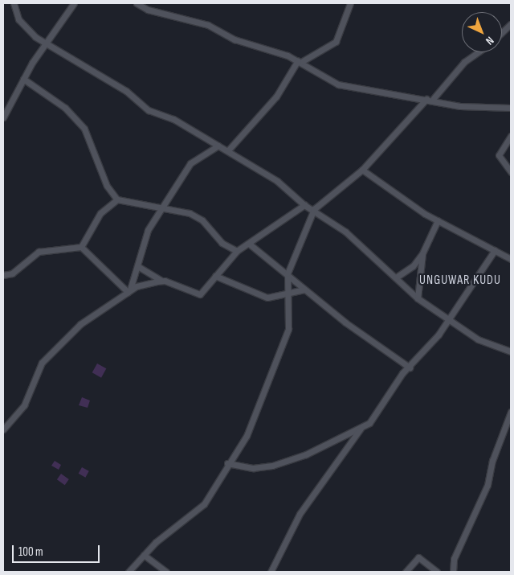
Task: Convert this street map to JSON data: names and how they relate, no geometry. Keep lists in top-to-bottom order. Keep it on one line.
{"districts":["UNGUWAR KUDU"],"scale_bar":"100 m","north":"bottom right"}
